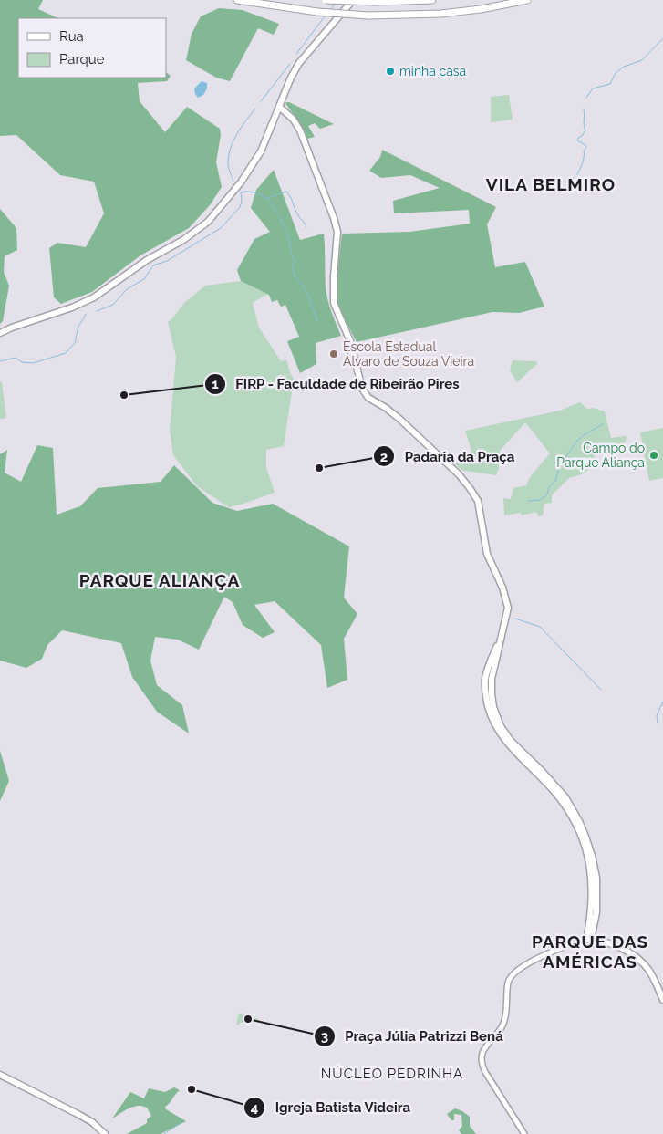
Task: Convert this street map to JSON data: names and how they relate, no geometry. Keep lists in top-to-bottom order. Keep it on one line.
{"districts":["VILA BELMIRO","PARQUE ALIANÇA","PARQUE DAS AMÉRICAS","NÚCLEO PEDRINHA"],"places":["minha casa","Escola Estadual Álvaro de Souza Vieira","FIRP - Faculdade de Ribeirão Pires","Campo do Parque Aliança","Padaria da Praça","Praça Júlia Patrizzi Bená","Igreja Batista Videira"],"legend":["Rua","Parque"]}
